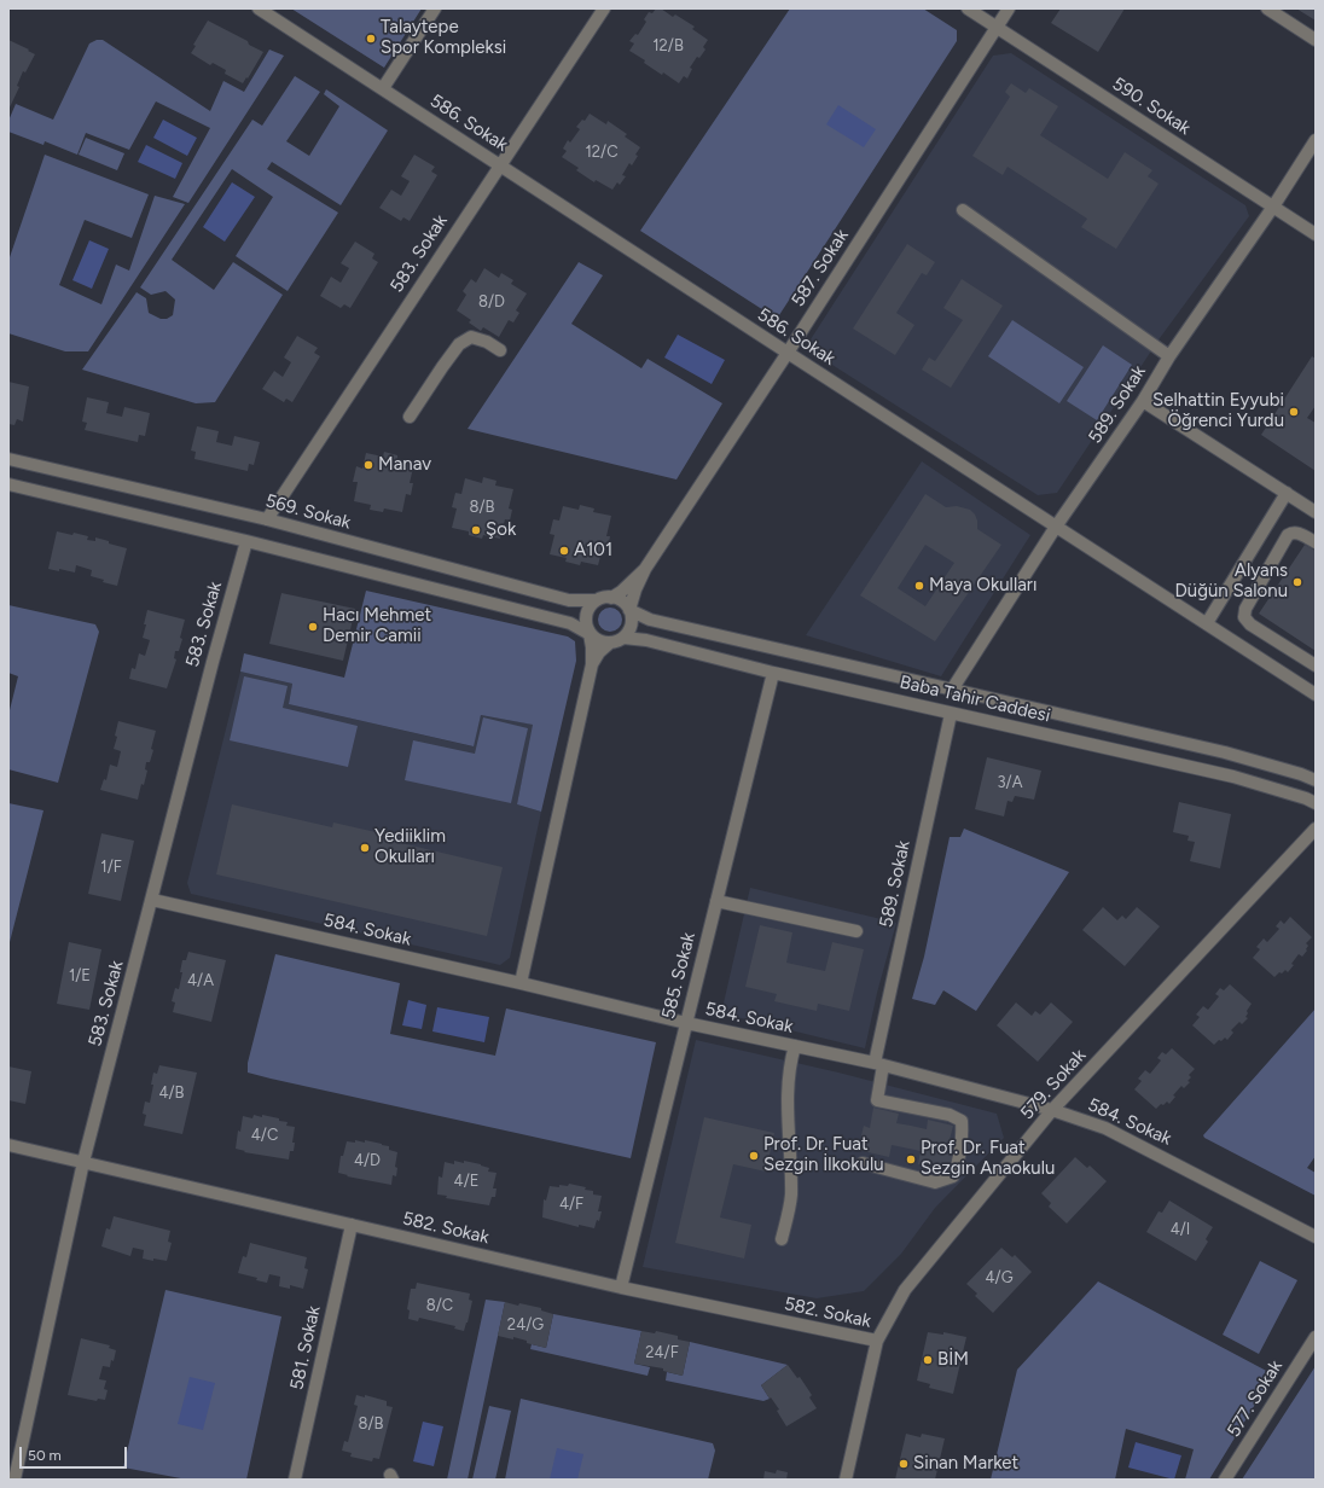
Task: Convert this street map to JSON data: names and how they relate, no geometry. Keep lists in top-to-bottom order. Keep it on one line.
{"streets":{"street":["590. Sokak","586. Sokak","583. Sokak","587. Sokak","589. Sokak","569. Sokak","Baba Tahir Caddesi","584. Sokak","585. Sokak","579. Sokak","582. Sokak","581. Sokak","577. Sokak"]},"crossings":[["590. Sokak","587. Sokak"],["590. Sokak","589. Sokak"],["586. Sokak","583. Sokak"],["586. Sokak","587. Sokak"],["586. Sokak","589. Sokak"],["583. Sokak","569. Sokak"],["583. Sokak","584. Sokak"],["583. Sokak","582. Sokak"],["589. Sokak","Baba Tahir Caddesi"],["589. Sokak","584. Sokak"],["569. Sokak","Baba Tahir Caddesi"],["Baba Tahir Caddesi","585. Sokak"],["584. Sokak","585. Sokak"],["584. Sokak","579. Sokak"],["585. Sokak","582. Sokak"],["579. Sokak","582. Sokak"],["582. Sokak","581. Sokak"]],"places":["Talaytepe Spor Kompleksi","Selhattin Eyyubi Öğrenci Yurdu","Manav","Şok","A101","Alyans Düğün Salonu","Maya Okulları","Hacı Mehmet Demir Camii","Yediiklim Okulları","Prof. Dr. Fuat Sezgin İlkokulu","Prof. Dr. Fuat Sezgin Anaokulu","BİM","Sinan Market"],"house_numbers":["12/B","12/C","8/D","8/B","3/A","1/F","1/E","4/A","4/B","4/C","4/D","4/E","4/F","4/I","4/G","8/C","24/G","24/F","8/B"],"scale_bar":"50 m"}
